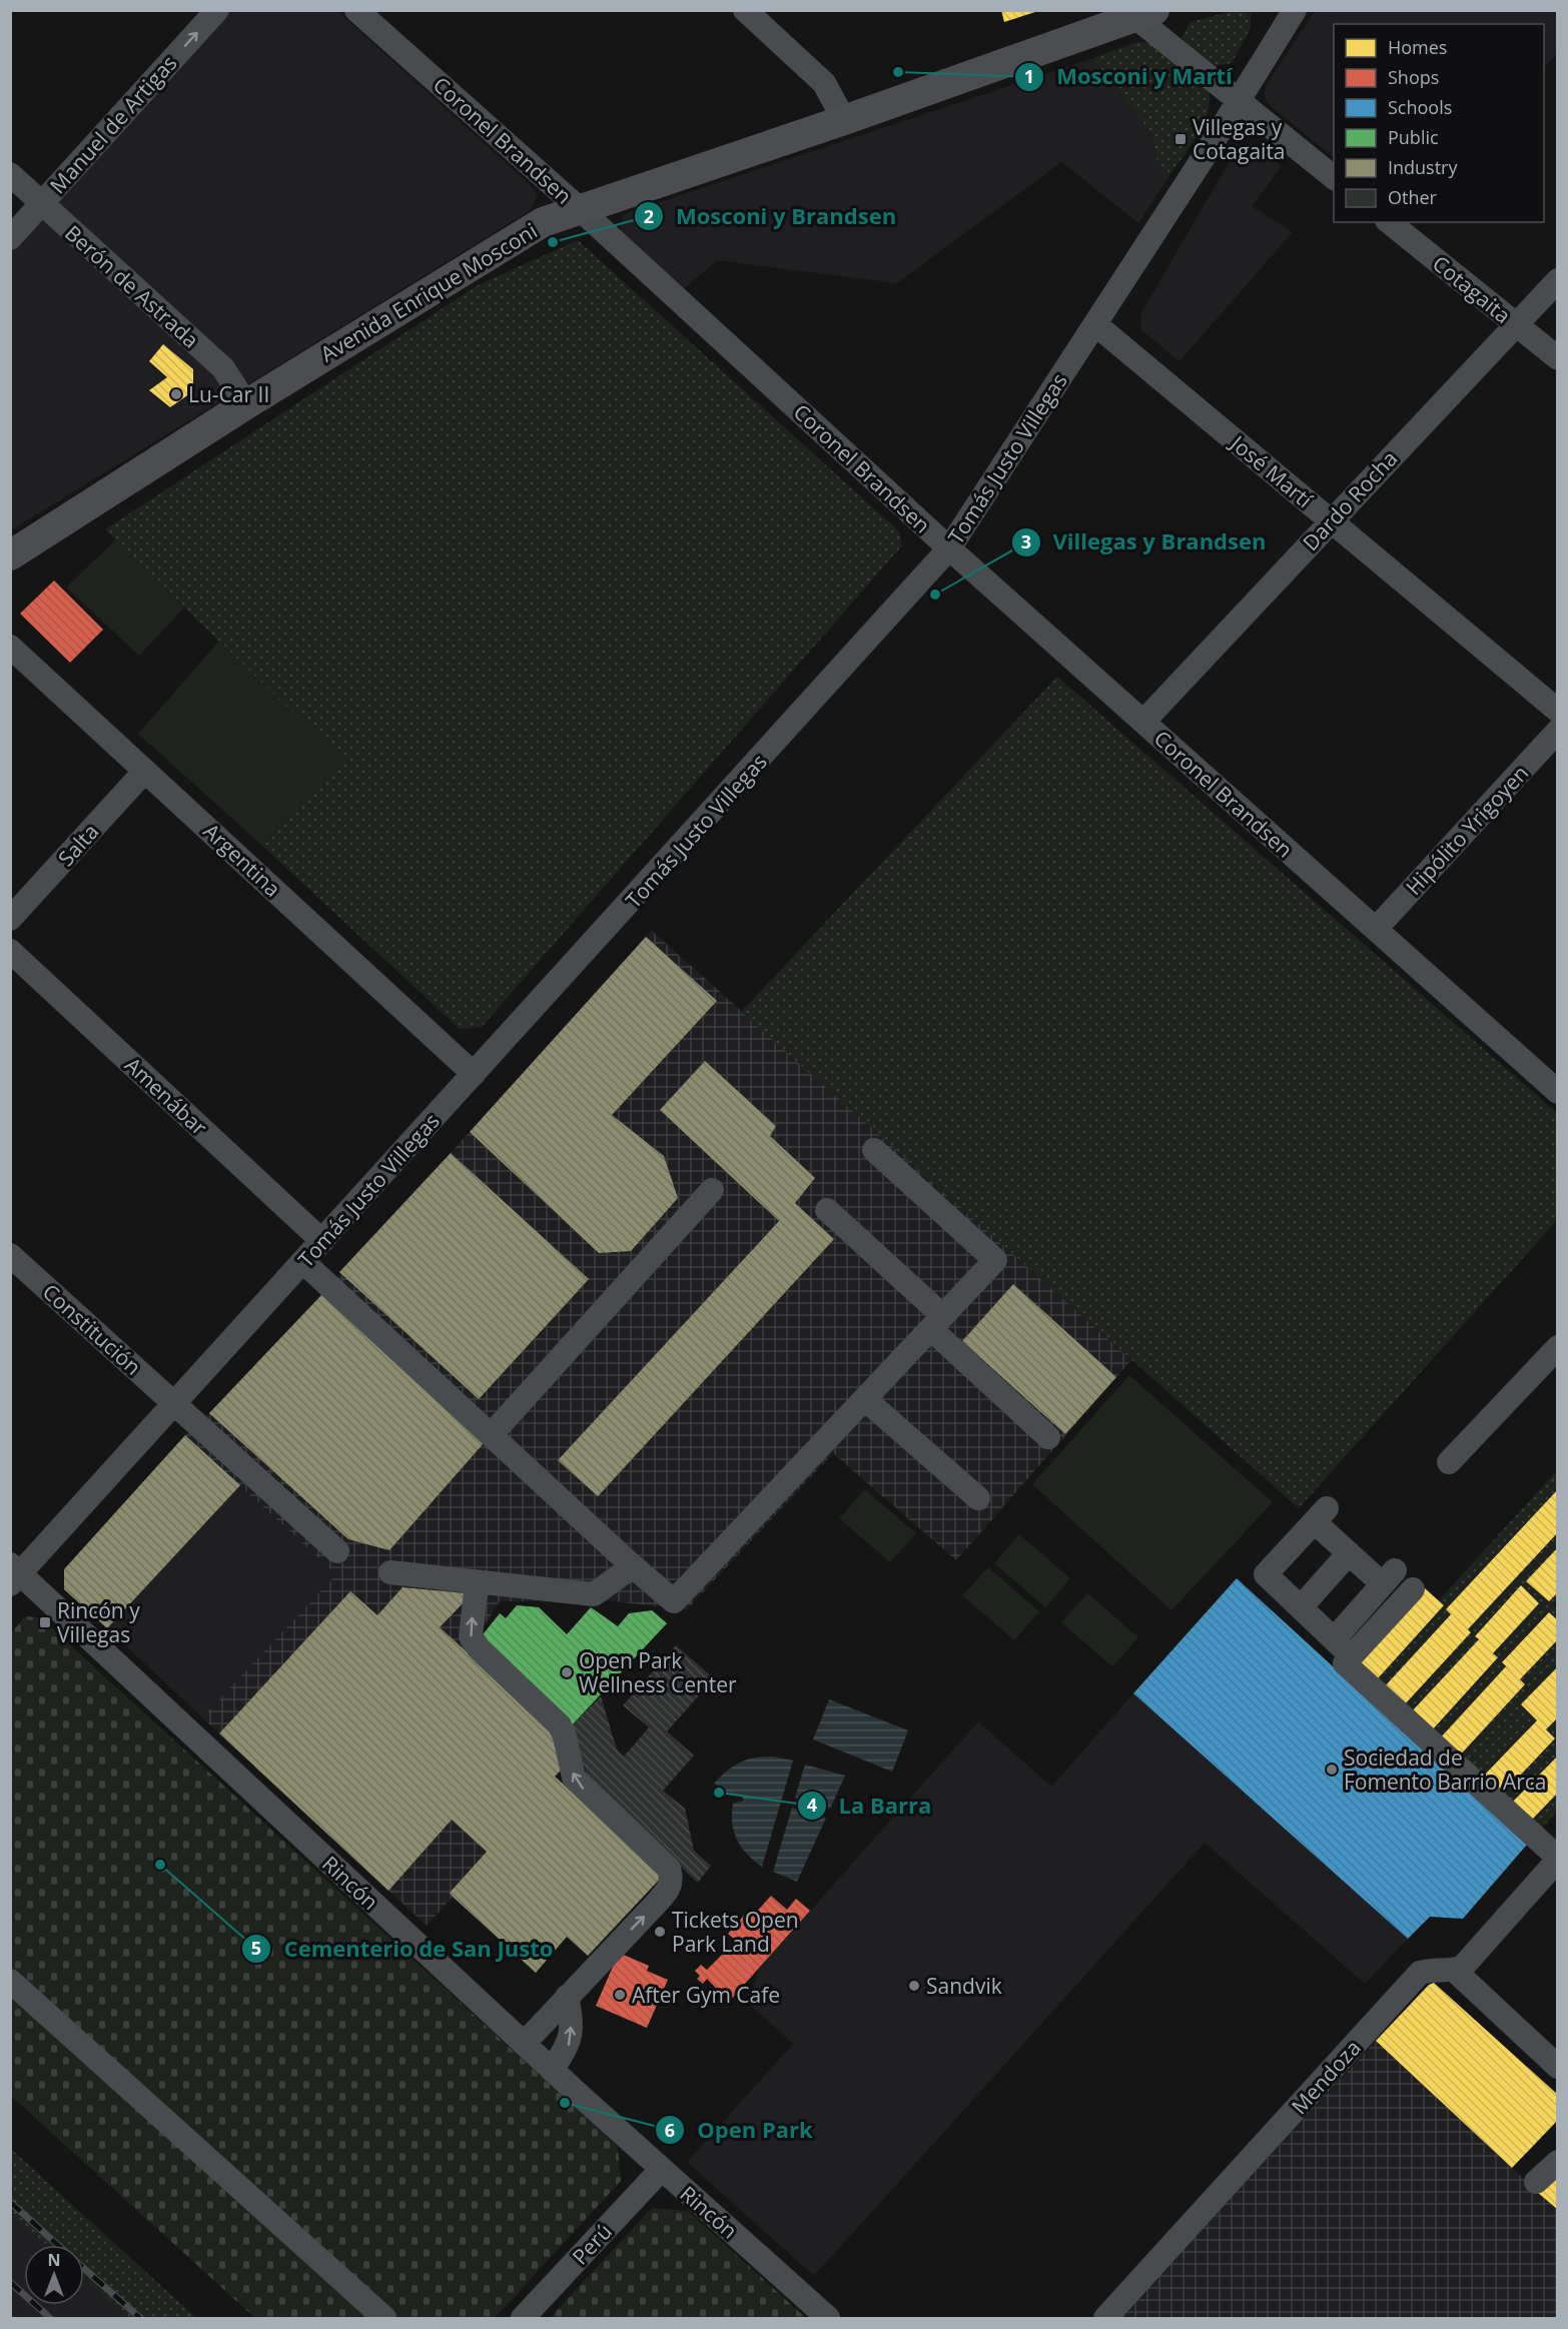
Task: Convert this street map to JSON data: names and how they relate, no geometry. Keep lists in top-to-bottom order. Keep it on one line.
{"streets":{"main road":["Avenida Enrique Mosconi"],"street":["Manuel de Artigas","Coronel Brandsen","Berón de Astrada","Cotagaita","Tomás Justo Villegas","José Martí","Dardo Rocha","Hipólito Yrigoyen","Salta","Argentina","Amenábar","Constitución","Rincón","Mendoza","Perú"]},"crossings":[["Manuel de Artigas","Berón de Astrada"],["Coronel Brandsen","Avenida Enrique Mosconi"],["Coronel Brandsen","Tomás Justo Villegas"],["Coronel Brandsen","Dardo Rocha"],["Coronel Brandsen","Hipólito Yrigoyen"],["Berón de Astrada","Avenida Enrique Mosconi"],["Cotagaita","Dardo Rocha"],["Tomás Justo Villegas","José Martí"],["Tomás Justo Villegas","Argentina"],["Tomás Justo Villegas","Amenábar"],["Tomás Justo Villegas","Constitución"],["Tomás Justo Villegas","Rincón"],["José Martí","Dardo Rocha"],["Salta","Argentina"],["Rincón","Perú"]],"one_way":["Manuel de Artigas"],"places":{"other":["Mosconi y Martí","Mosconi y Brandsen","Lu-Car II","Villegas y Brandsen","Open Park Wellness Center","Sociedad de Fomento Barrio Arca","La Barra","Cementerio de San Justo","Tickets Open Park Land","Sandvik","After Gym Cafe","Open Park"],"transit":["Villegas y Cotagaita","Rincón y Villegas"]},"legend":["Homes","Shops","Schools","Public","Industry","Other"],"north":"top"}
